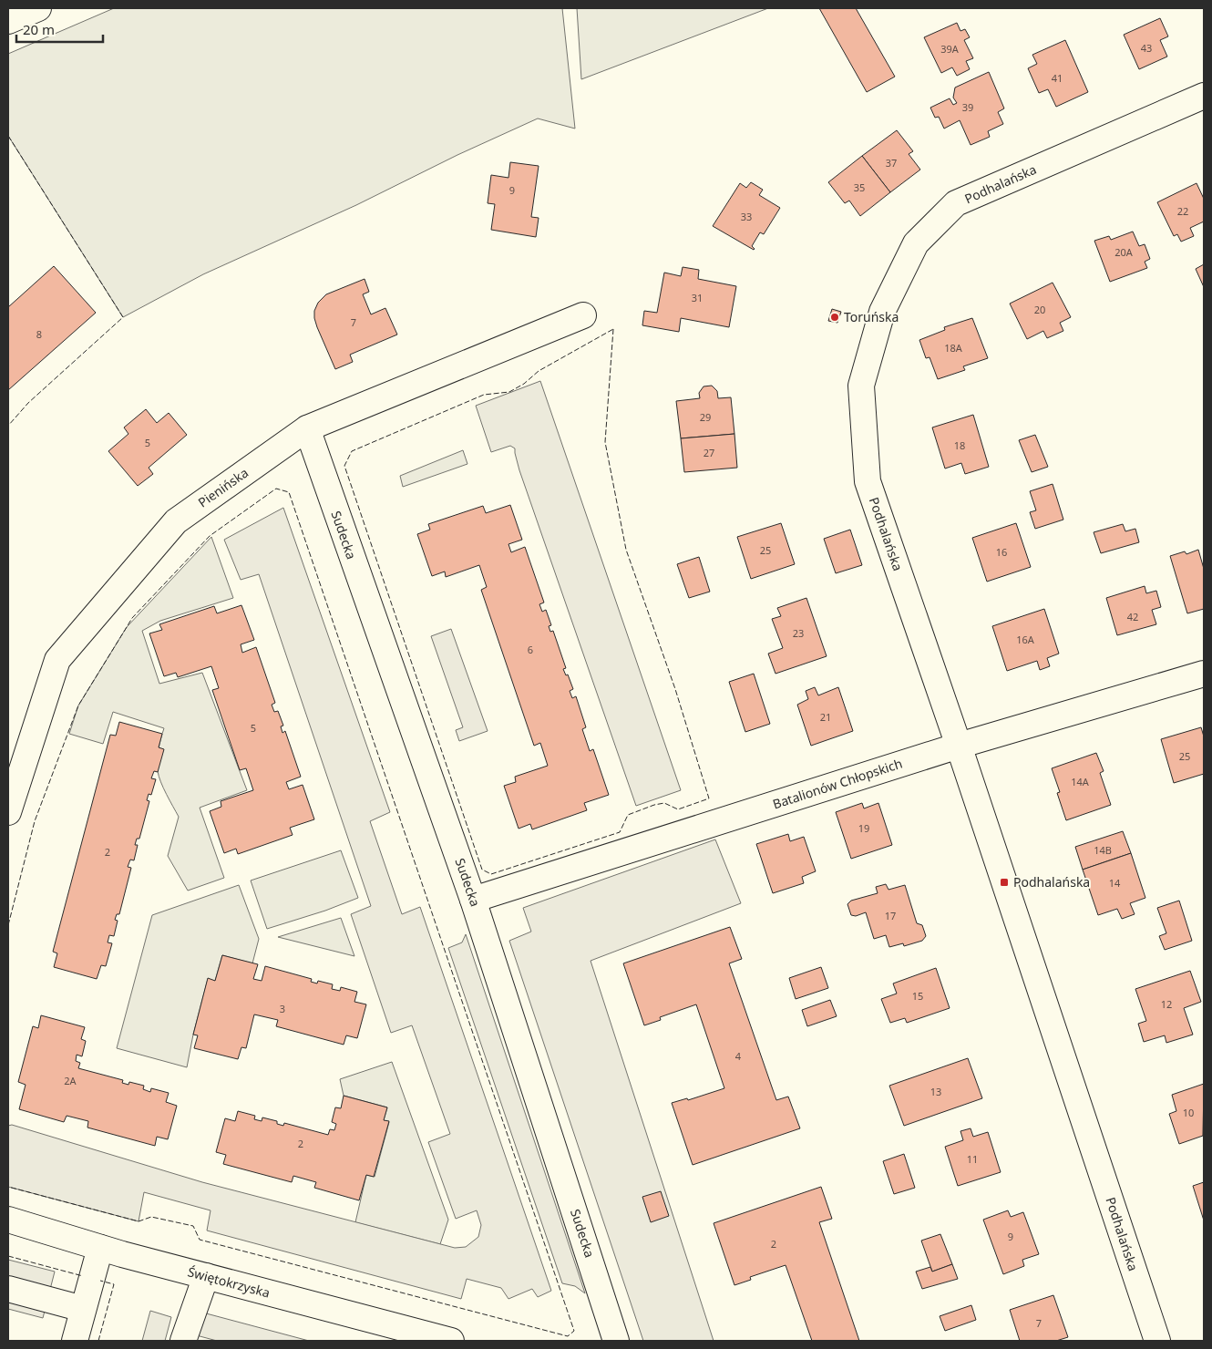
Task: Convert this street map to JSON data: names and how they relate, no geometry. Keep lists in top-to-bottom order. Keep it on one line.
{"streets":{"street":["Podhalańska","Pienińska","Sudecka","Batalionów Chłopskich","Świętokrzyska"]},"crossings":[["Podhalańska","Batalionów Chłopskich"],["Pienińska","Sudecka"],["Sudecka","Batalionów Chłopskich"]],"places":{"other":["Toruńska"],"transit":["Podhalańska"]},"house_numbers":["43","39A","41","39","37","35","9","22","33","20A","31","20","7","8","18A","29","5","18","27","25","16","42","23","16A","6","21","5","25","14A","19","14B","2","14","17","15","12","3","4","2A","13","10","2","11","9","2","7"],"scale_bar":"20 m"}
